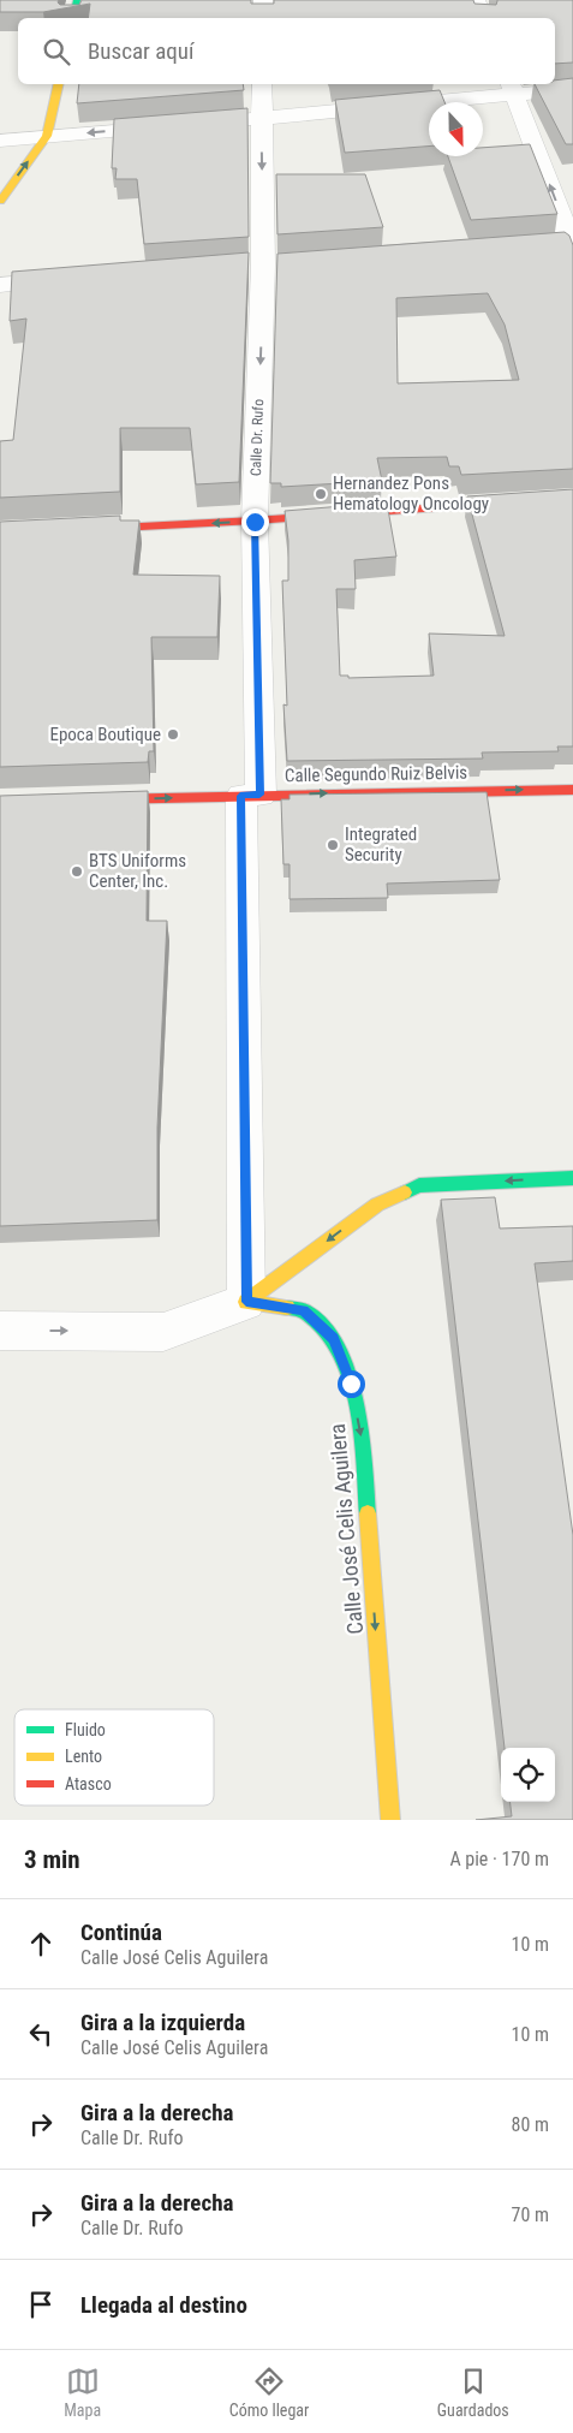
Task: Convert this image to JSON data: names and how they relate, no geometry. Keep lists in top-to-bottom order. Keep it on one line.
{"streets":{"street":["Calle Dr. Rufo","Calle Segundo Ruiz Belvis","Calle José Celis Aguilera"]},"crossings":[["Calle Dr. Rufo","Calle Segundo Ruiz Belvis"],["Calle Dr. Rufo","Calle José Celis Aguilera"]],"one_way":["Calle Segundo Ruiz Belvis","Calle José Celis Aguilera"],"places":["Hernandez Pons Hematology Oncology","Epoca Boutique","Integrated Security","BTS Uniforms Center, Inc."],"legend":["Fluido","Lento","Atasco"],"north":"bottom","page":{"search":"Buscar aquí","heading":["3 min","A pie · 170 m"],"list":[["Continúa","Calle José Celis Aguilera","10 m"],["Gira a la izquierda","Calle José Celis Aguilera","10 m"],["Gira a la derecha","Calle Dr. Rufo","80 m"],["Gira a la derecha","Calle Dr. Rufo","70 m"],"Llegada al destino"],"nav":["Mapa","Cómo llegar","Guardados"]}}
